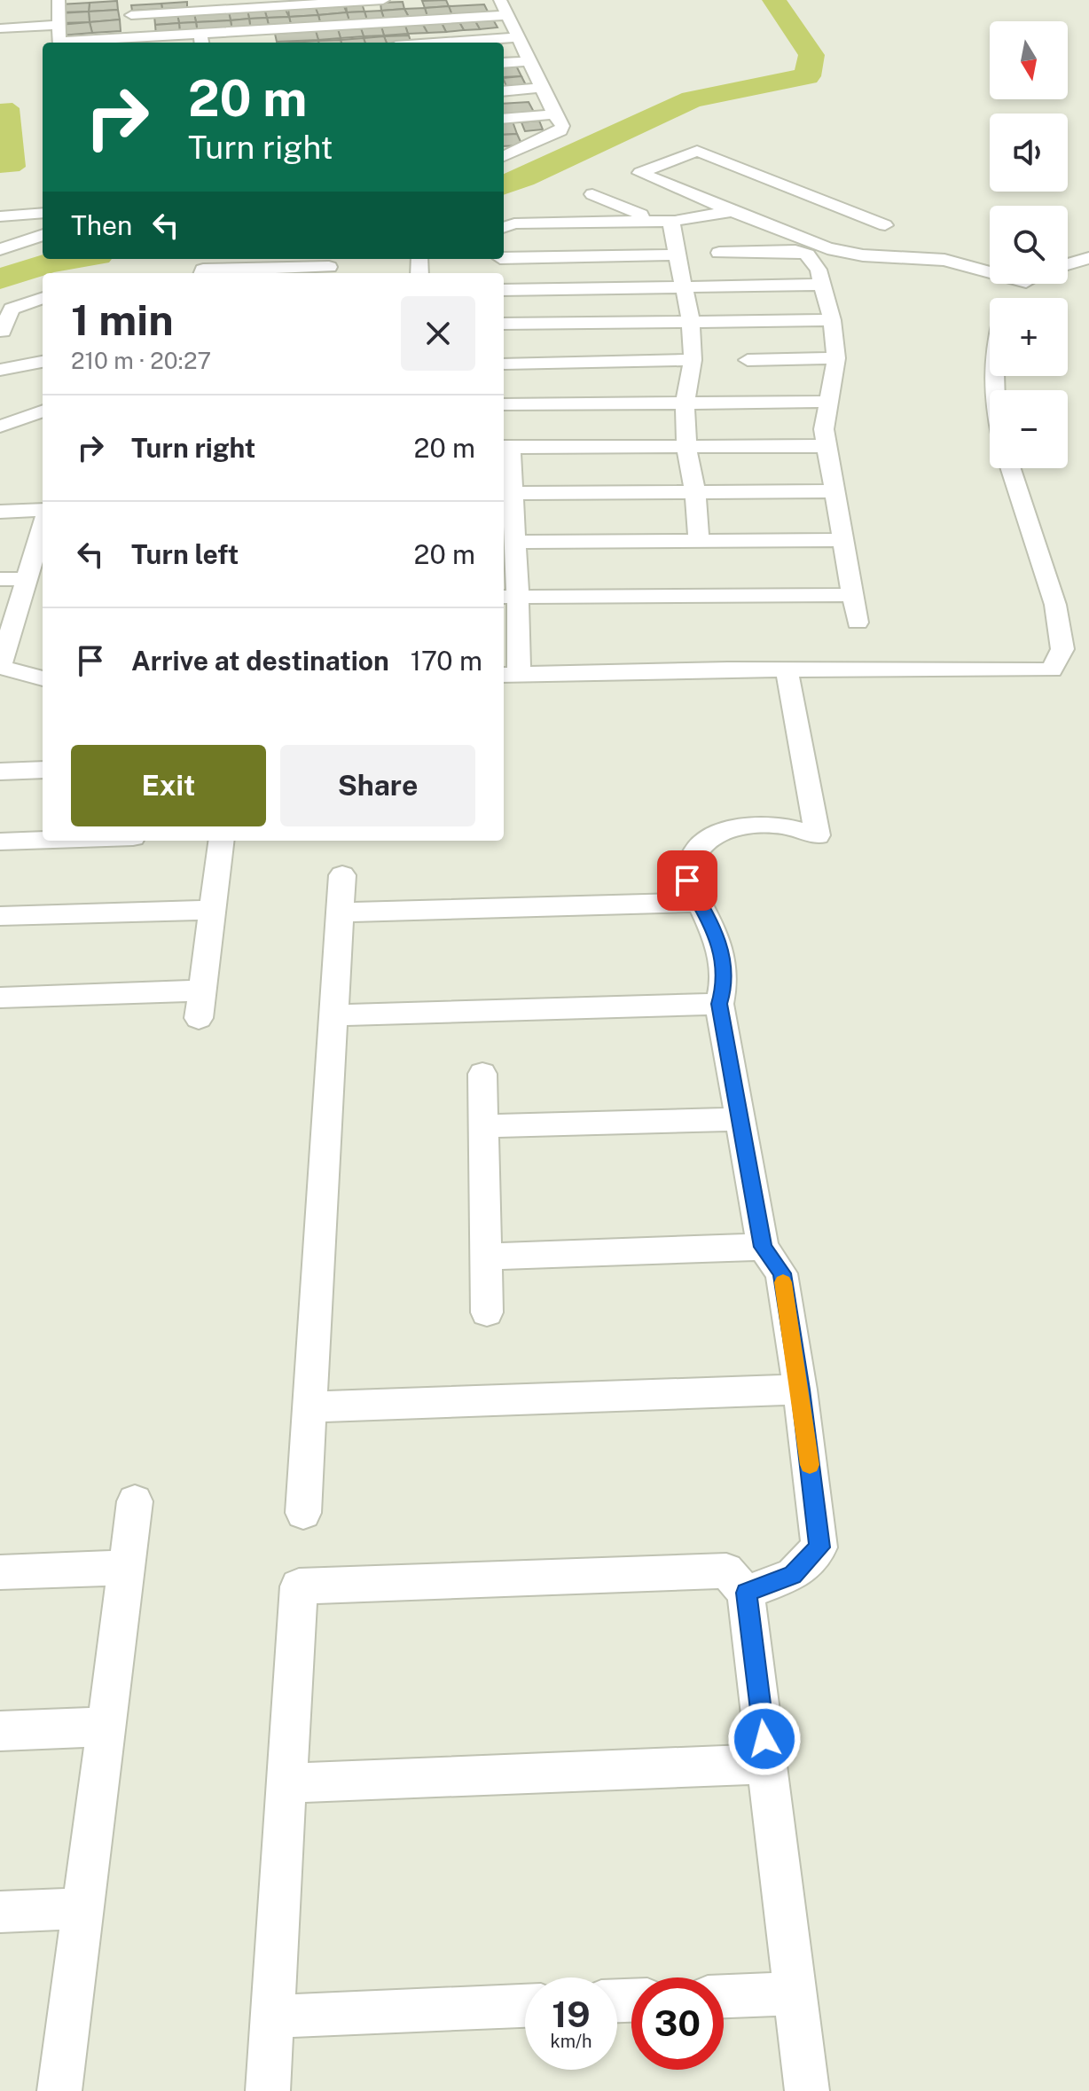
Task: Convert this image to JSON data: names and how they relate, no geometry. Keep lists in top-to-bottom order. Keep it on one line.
{"north":"bottom","page":{"map_buttons":["+","−"],"turn":["20 m","Turn right"],"then":"Then","heading":["1 min","210 m · 20:27"],"list":[{"name":"Turn right","value":"20 m"},{"name":"Turn left","value":"20 m"},{"name":"Arrive at destination","value":"170 m"}],"buttons":["Exit","Share"],"speed":"19 km/h","limit":"30"}}
